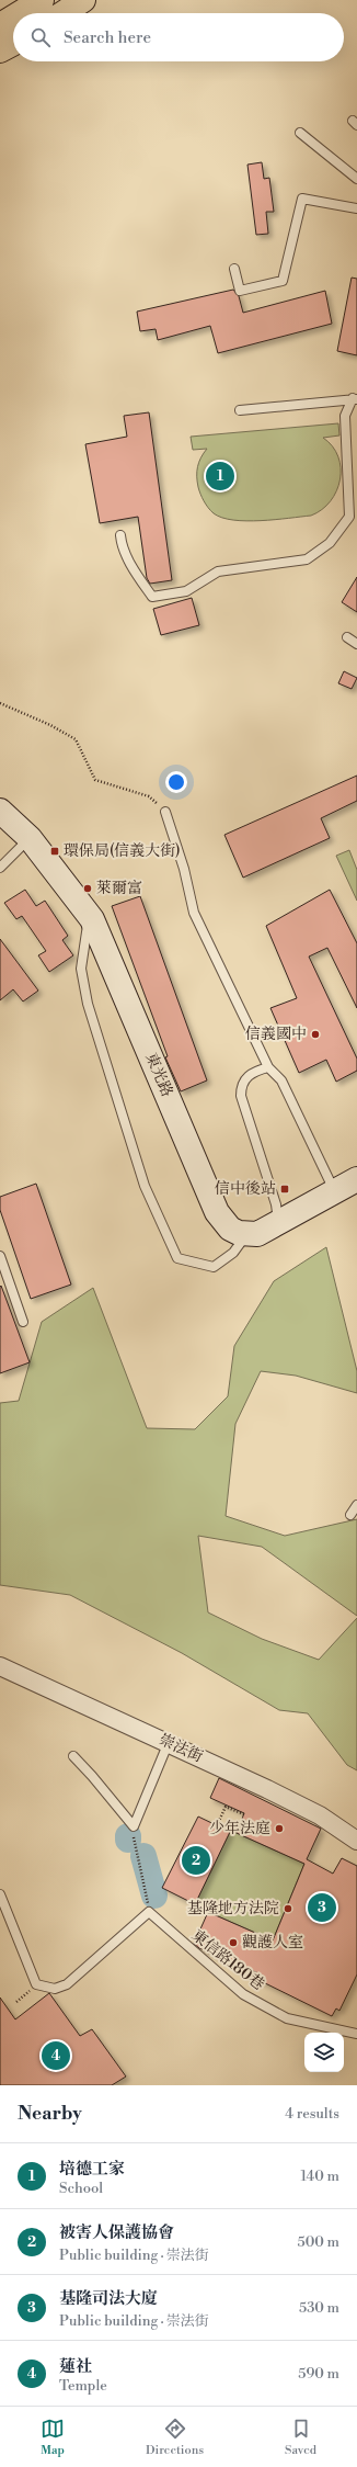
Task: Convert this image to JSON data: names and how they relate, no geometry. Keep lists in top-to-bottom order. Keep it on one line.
{"streets":{"street":["東光路","崇法街"],"lane":["東信路180巷"]},"places":{"transit":["環保局(信義大街)","信中後站"],"other":["萊爾富","信義國中","少年法庭","基隆地方法院","觀護人室"]},"page":{"search":"Search here","pins":["1","2","3","4"],"heading":["Nearby","4 results"],"list":[{"mark":"1","name":"培德工家","note":"School","value":"140 m"},{"mark":"2","name":"被害人保護協會","note":"Public building · 崇法街","value":"500 m"},{"mark":"3","name":"基隆司法大廈","note":"Public building · 崇法街","value":"530 m"},{"mark":"4","name":"蓮社","note":"Temple","value":"590 m"}],"nav":["Map","Directions","Saved"]}}
